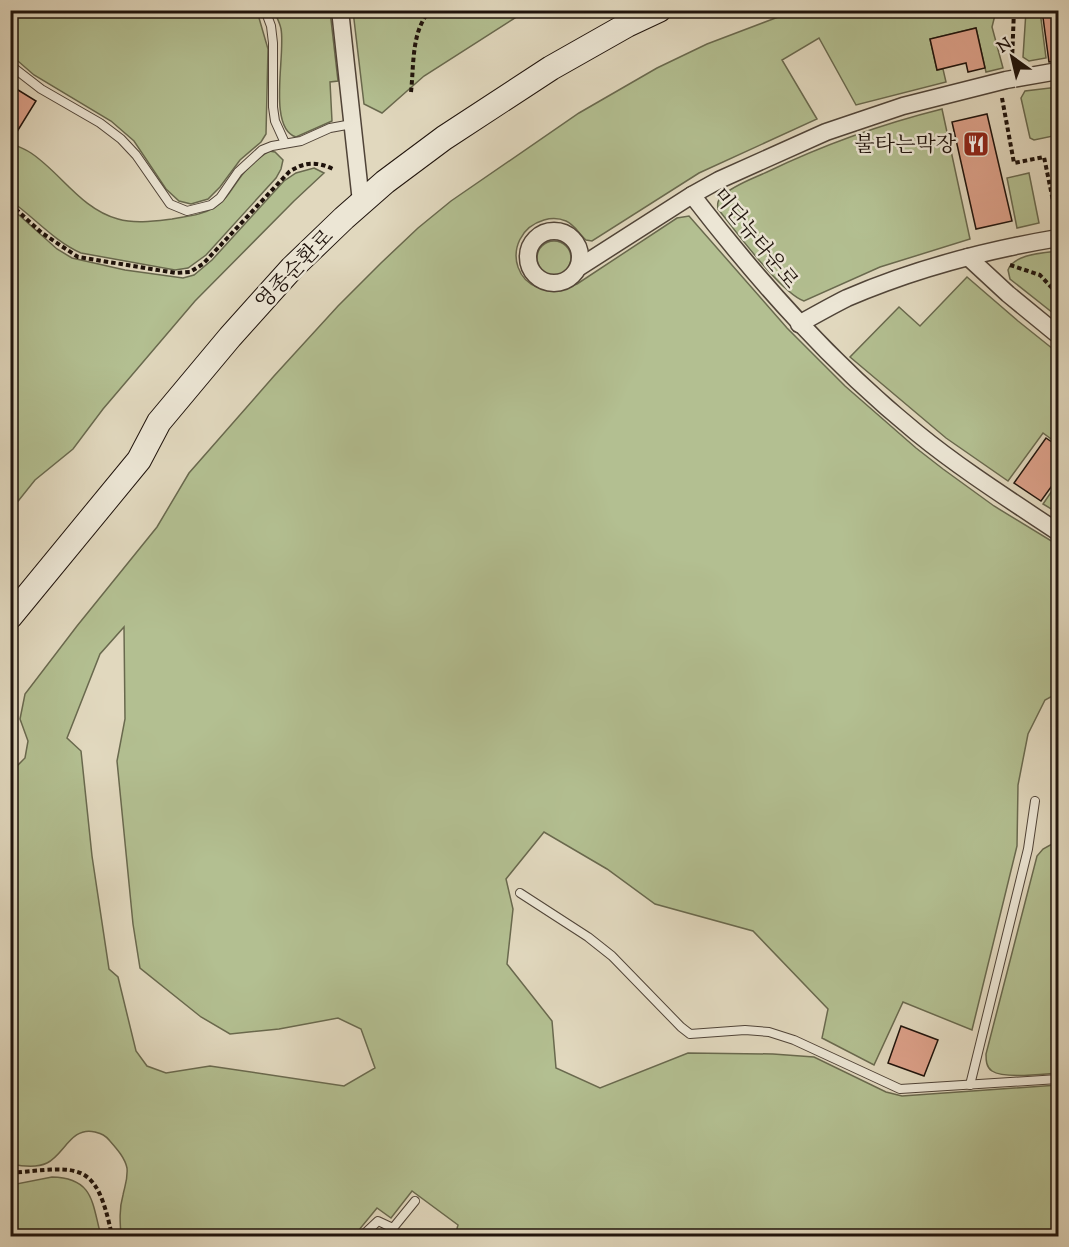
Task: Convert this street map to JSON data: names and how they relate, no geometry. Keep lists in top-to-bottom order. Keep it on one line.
{"streets":{"main road":["영종순환로"],"street":["미단뉴타운로"]},"places":{"restaurant":["불타는막장"]},"north":"top left"}
